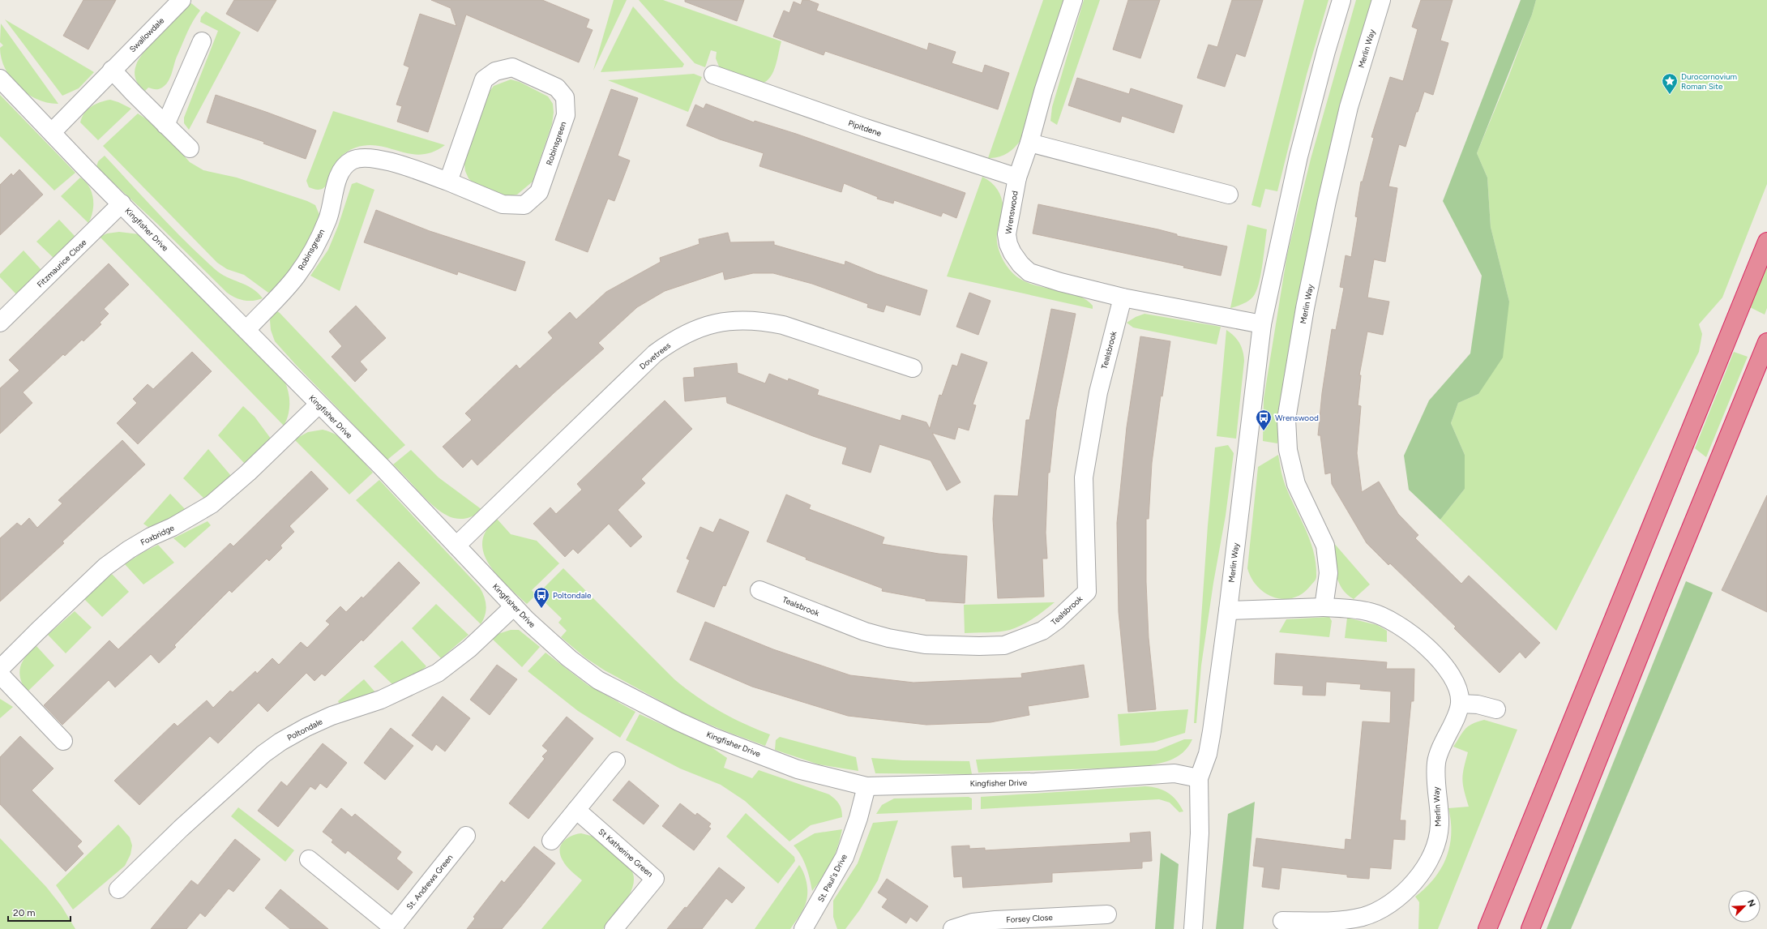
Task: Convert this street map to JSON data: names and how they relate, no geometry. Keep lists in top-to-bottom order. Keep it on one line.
{"streets":{"street":["Swallowdale","Merlin Way","Pipitdene","Robinsgreen","Wrenswood","Kingfisher Drive","Fitzmaurice Close","Tealsbrook","Dovetrees","Foxbridge","Poltondale","St Katherine Green","St. Paul's Drive","St. Andrews Green","Forsey Close"]},"crossings":[["Swallowdale","Kingfisher Drive"],["Merlin Way","Wrenswood"],["Merlin Way","Kingfisher Drive"],["Pipitdene","Wrenswood"],["Robinsgreen","Kingfisher Drive"],["Wrenswood","Tealsbrook"],["Kingfisher Drive","Fitzmaurice Close"],["Kingfisher Drive","Dovetrees"],["Kingfisher Drive","Foxbridge"],["Kingfisher Drive","Poltondale"],["Kingfisher Drive","St. Paul's Drive"]],"places":{"place":["Durocornovium Roman Site"],"bus stop":["Wrenswood","Poltondale"]},"scale_bar":"20 m","north":"top right"}
